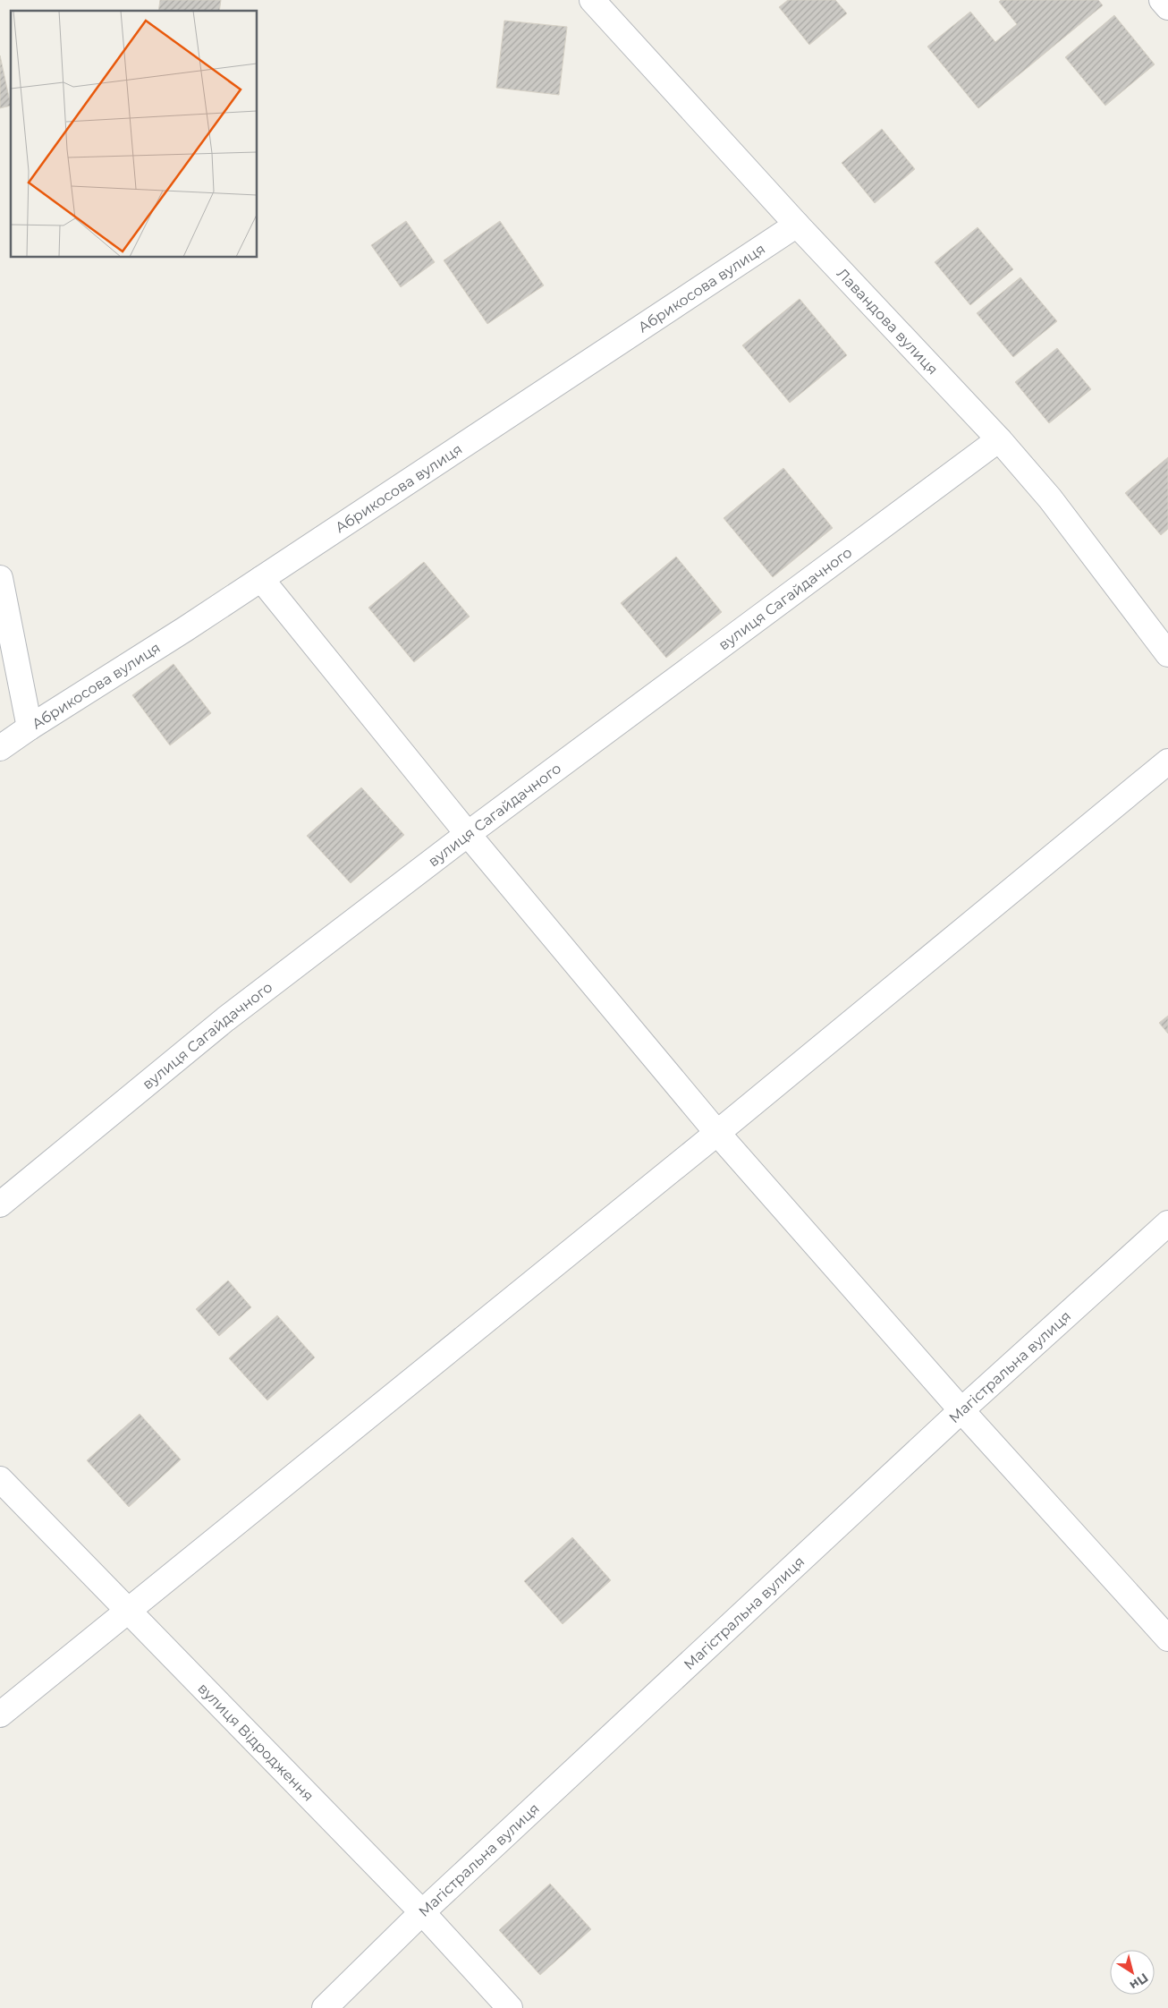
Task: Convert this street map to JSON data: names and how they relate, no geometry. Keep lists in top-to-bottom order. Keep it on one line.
{"streets":{"street":["Абрикосова вулиця","Лавандова вулиця","вулиця Сагайдачного","Магістральна вулиця","вулиця Відродження"]},"crossings":[["Абрикосова вулиця","Лавандова вулиця"],["Лавандова вулиця","вулиця Сагайдачного"],["Магістральна вулиця","вулиця Відродження"]],"north":"bottom right"}
